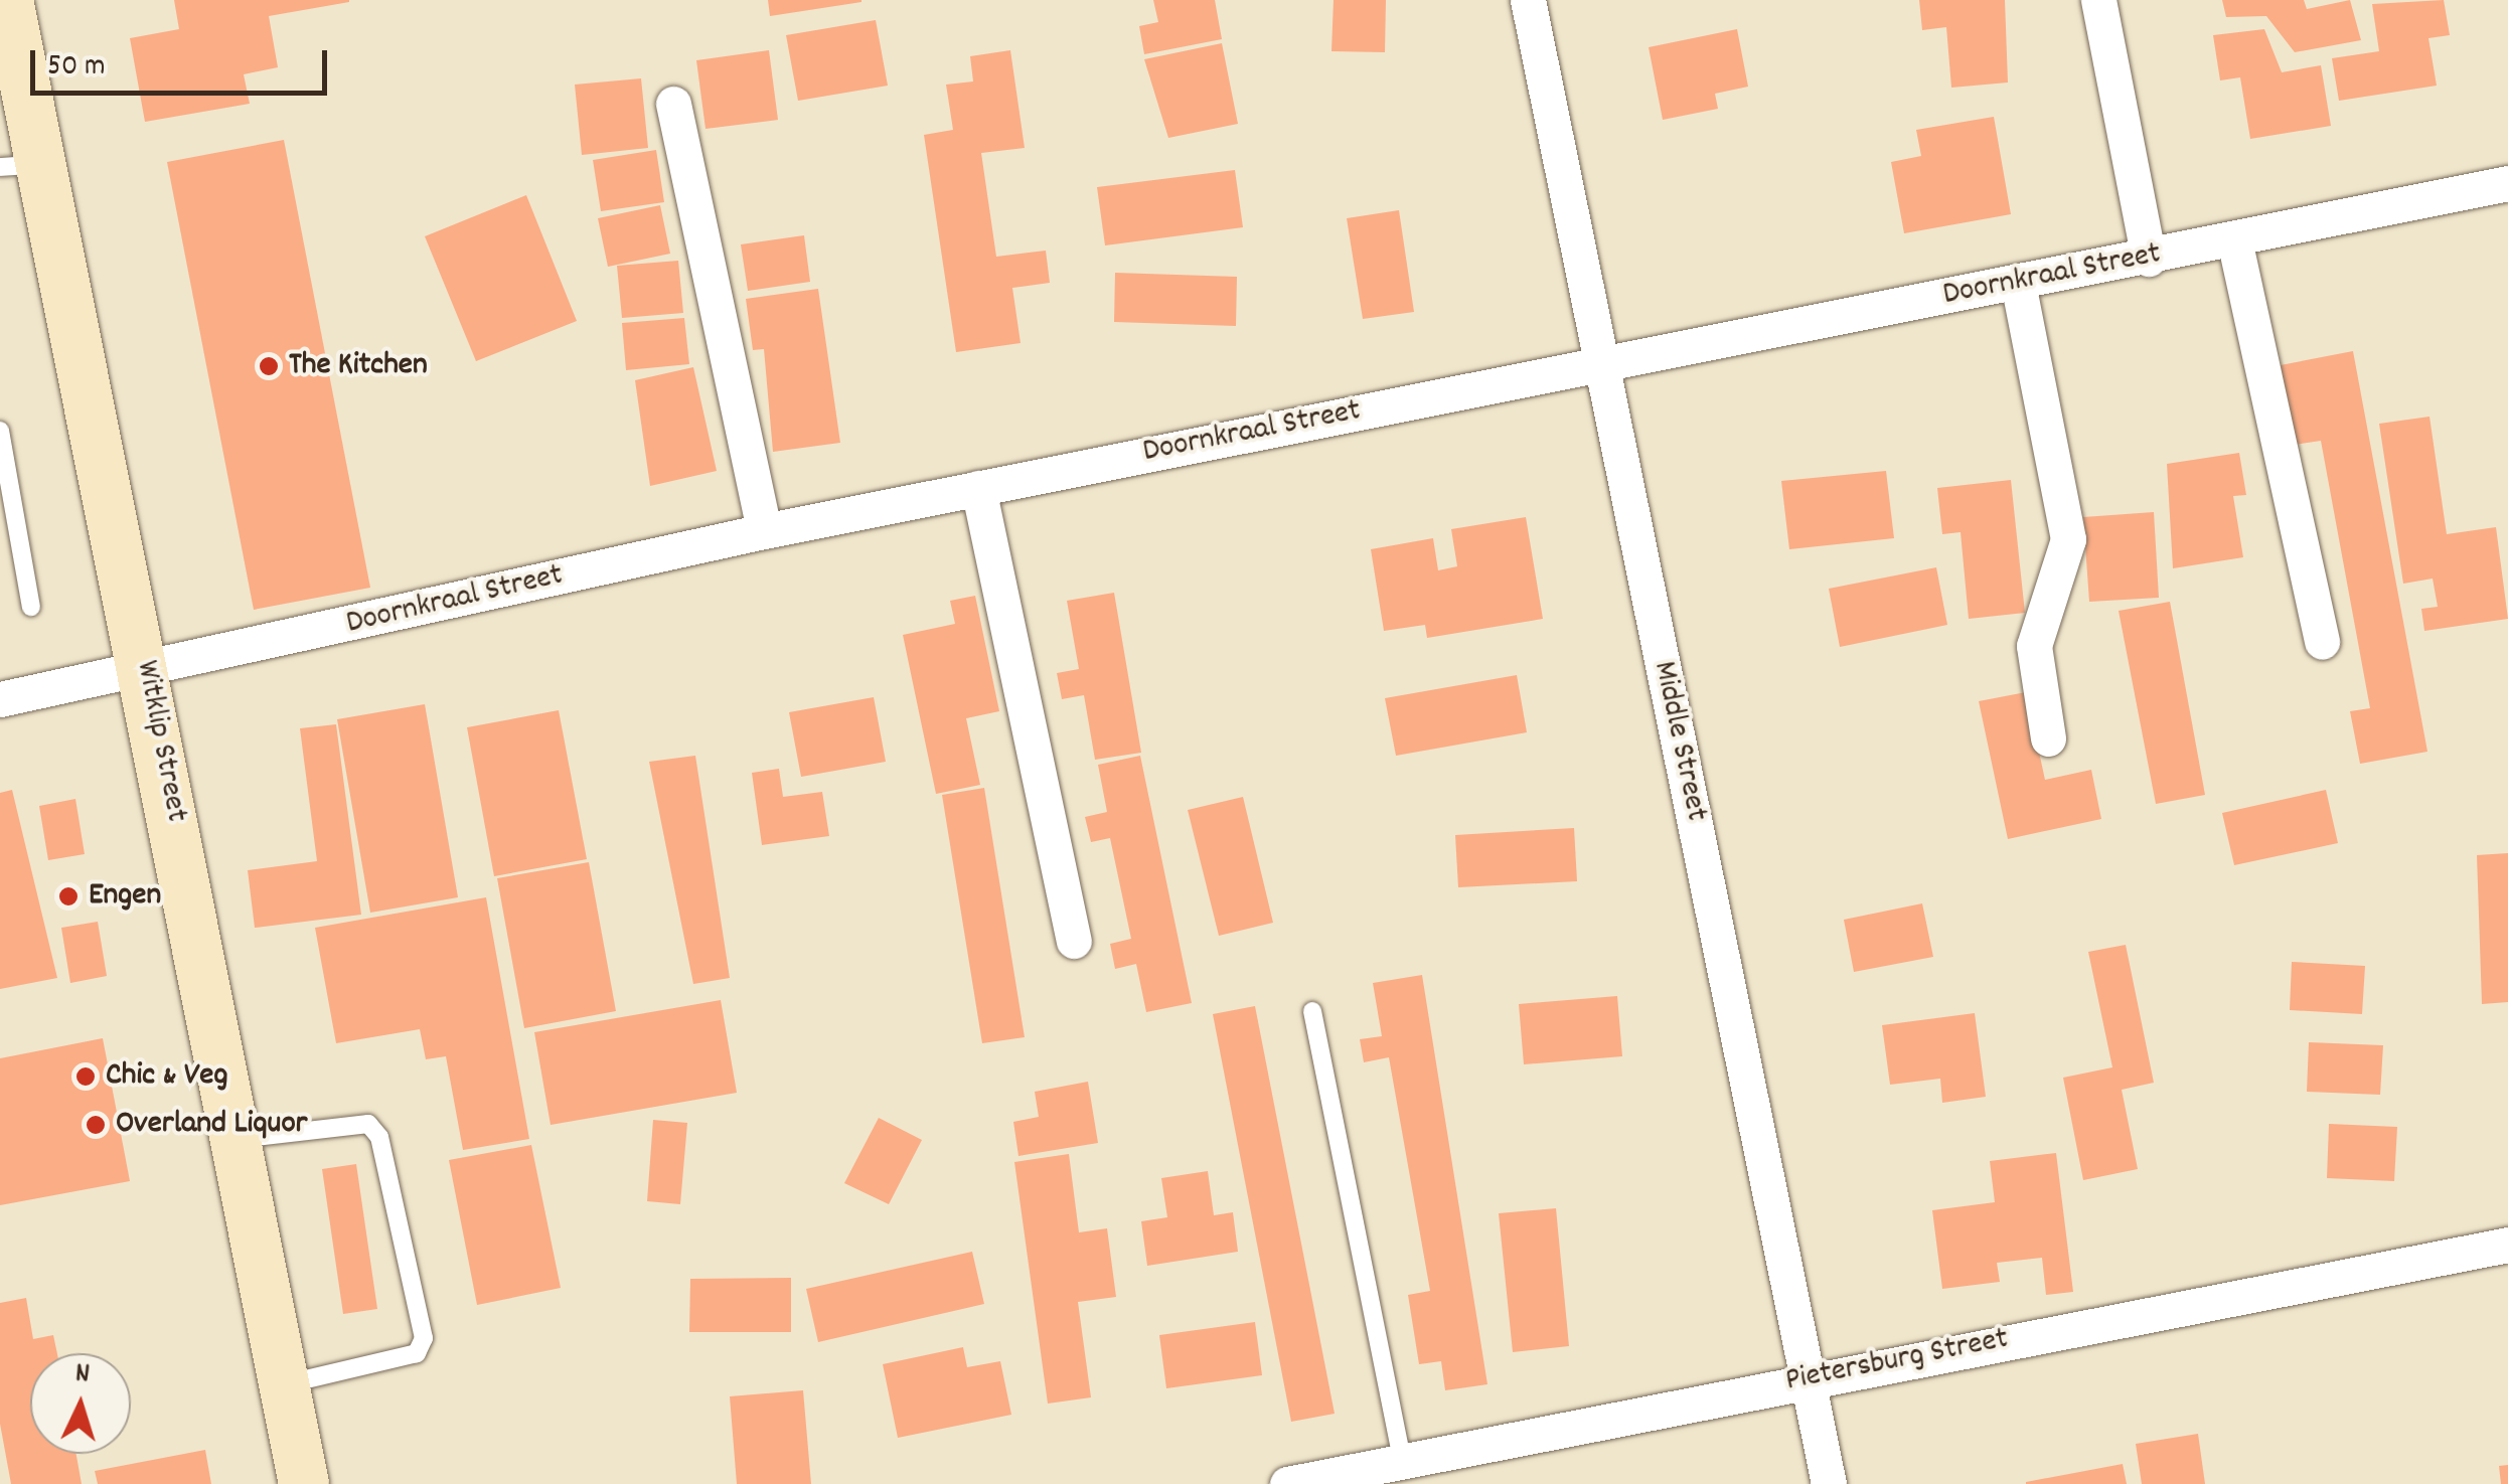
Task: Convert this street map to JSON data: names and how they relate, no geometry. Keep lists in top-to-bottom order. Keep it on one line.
{"streets":{"main road":["Witklip Street"],"street":["Doornkraal Street","Middle Street","Pietersburg Street"]},"crossings":[["Doornkraal Street","Witklip Street"],["Doornkraal Street","Middle Street"],["Middle Street","Pietersburg Street"]],"places":["The Kitchen","Engen","Chic & Veg","Overland Liquor"],"scale_bar":"50 m","north":"top"}
